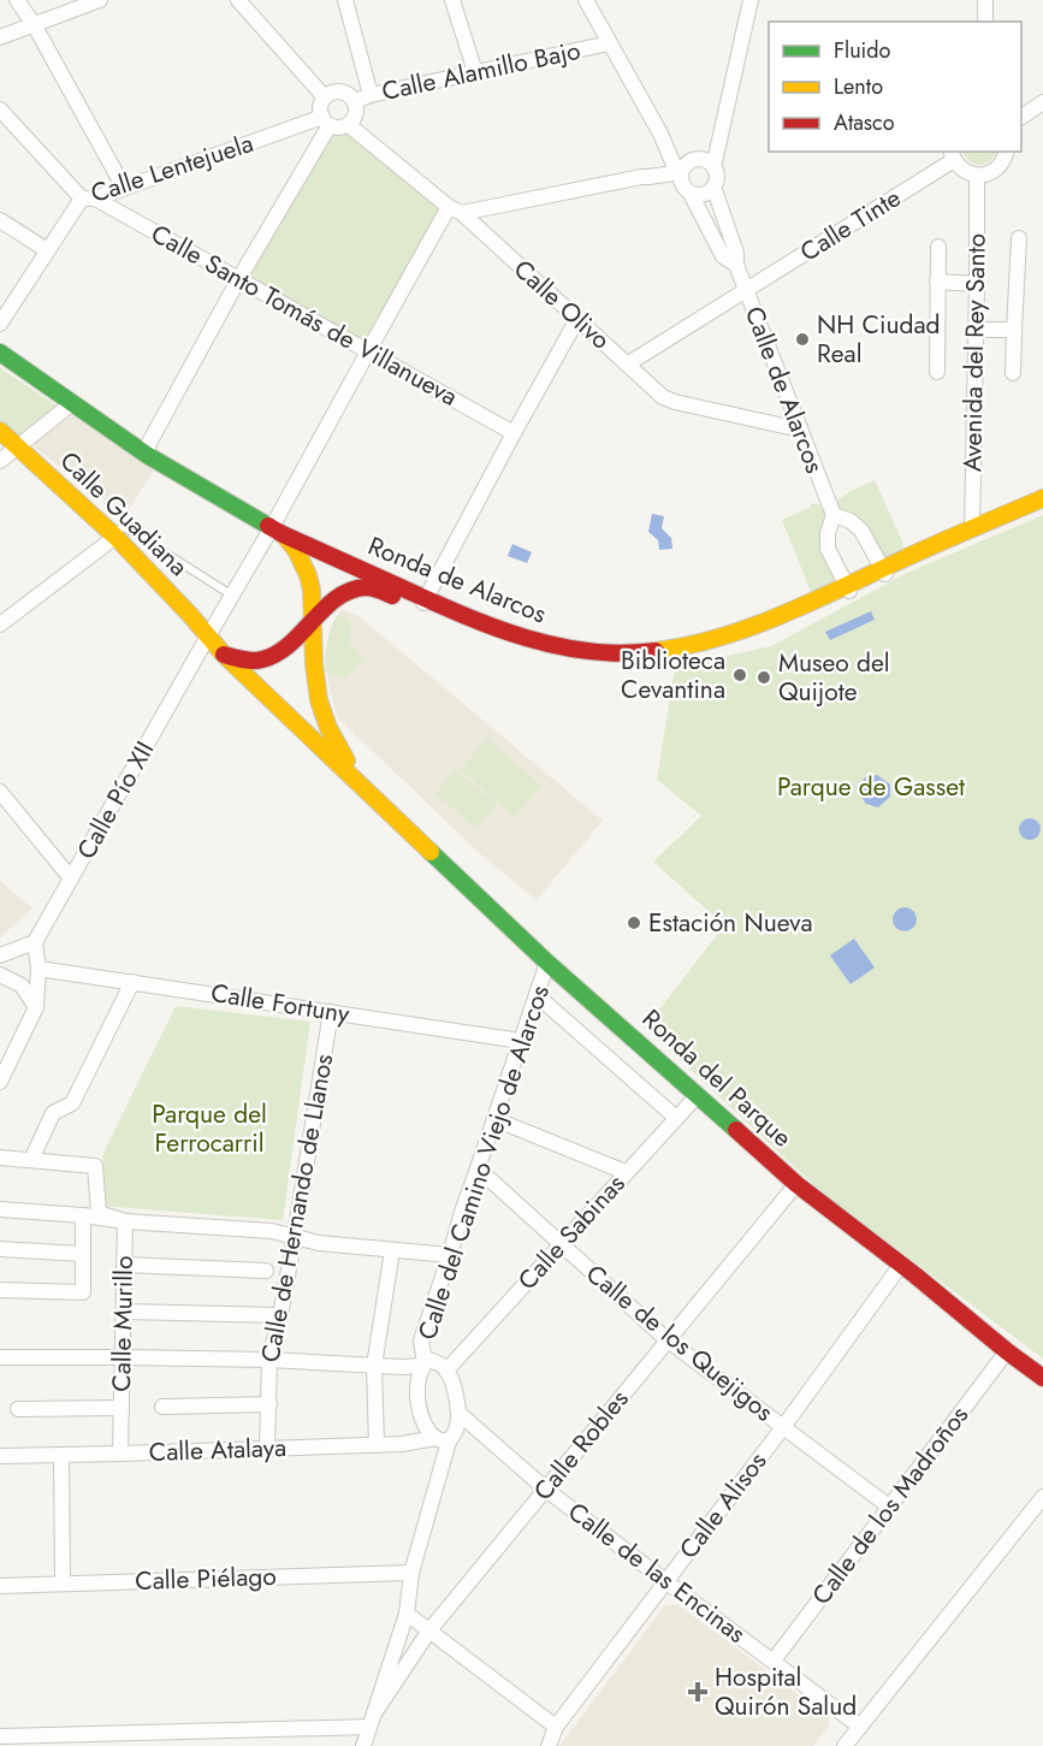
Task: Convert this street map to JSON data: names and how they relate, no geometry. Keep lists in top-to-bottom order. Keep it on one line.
{"streets":{"highway":["Calle Guadiana","Ronda de Alarcos","Ronda del Parque"],"street":["Calle Alamillo Bajo","Calle Lentejuela","Calle Tinte","Calle Olivo","Calle Santo Tomás de Villanueva","Avenida del Rey Santo","Calle de Alarcos","Calle Pío XII","Calle Fortuny","Calle del Camino Viejo de Alarcos","Calle de Hernando de Llanos","Calle Sabinas","Calle Murillo","Calle de los Quejigos","Calle Robles","Calle Atalaya","Calle Alisos","Calle de los Madroños","Calle de las Encinas","Calle Piélago"]},"crossings":[["Calle Alamillo Bajo","Calle Lentejuela"],["Calle Alamillo Bajo","Calle Olivo"],["Calle Lentejuela","Calle Olivo"],["Calle Lentejuela","Calle Santo Tomás de Villanueva"],["Calle Tinte","Calle Olivo"],["Calle Tinte","Calle de Alarcos"],["Calle Olivo","Calle de Alarcos"],["Calle Olivo","Calle Pío XII"],["Calle Santo Tomás de Villanueva","Calle Pío XII"],["Calle Guadiana","Calle Pío XII"],["Calle Guadiana","Ronda del Parque"],["Ronda de Alarcos","Calle Pío XII"],["Ronda de Alarcos","Ronda del Parque"],["Calle Pío XII","Ronda del Parque"],["Calle Fortuny","Calle del Camino Viejo de Alarcos"],["Calle Fortuny","Calle de Hernando de Llanos"],["Ronda del Parque","Calle del Camino Viejo de Alarcos"],["Ronda del Parque","Calle Sabinas"],["Ronda del Parque","Calle Robles"],["Ronda del Parque","Calle Alisos"],["Ronda del Parque","Calle de los Madroños"],["Calle del Camino Viejo de Alarcos","Calle de los Quejigos"],["Calle del Camino Viejo de Alarcos","Calle Atalaya"],["Calle de Hernando de Llanos","Calle Atalaya"],["Calle Sabinas","Calle de los Quejigos"],["Calle Murillo","Calle Atalaya"],["Calle de los Quejigos","Calle Robles"],["Calle de los Quejigos","Calle Alisos"],["Calle de los Quejigos","Calle de los Madroños"],["Calle Robles","Calle de las Encinas"],["Calle Alisos","Calle de las Encinas"],["Calle de los Madroños","Calle de las Encinas"]],"parks":["Parque de Gasset","Parque del Ferrocarril"],"places":{"other":["NH Ciudad Real","Biblioteca Cevantina","Museo del Quijote","Estación Nueva"],"health":["Hospital Quirón Salud"]},"legend":["Fluido","Lento","Atasco"]}
